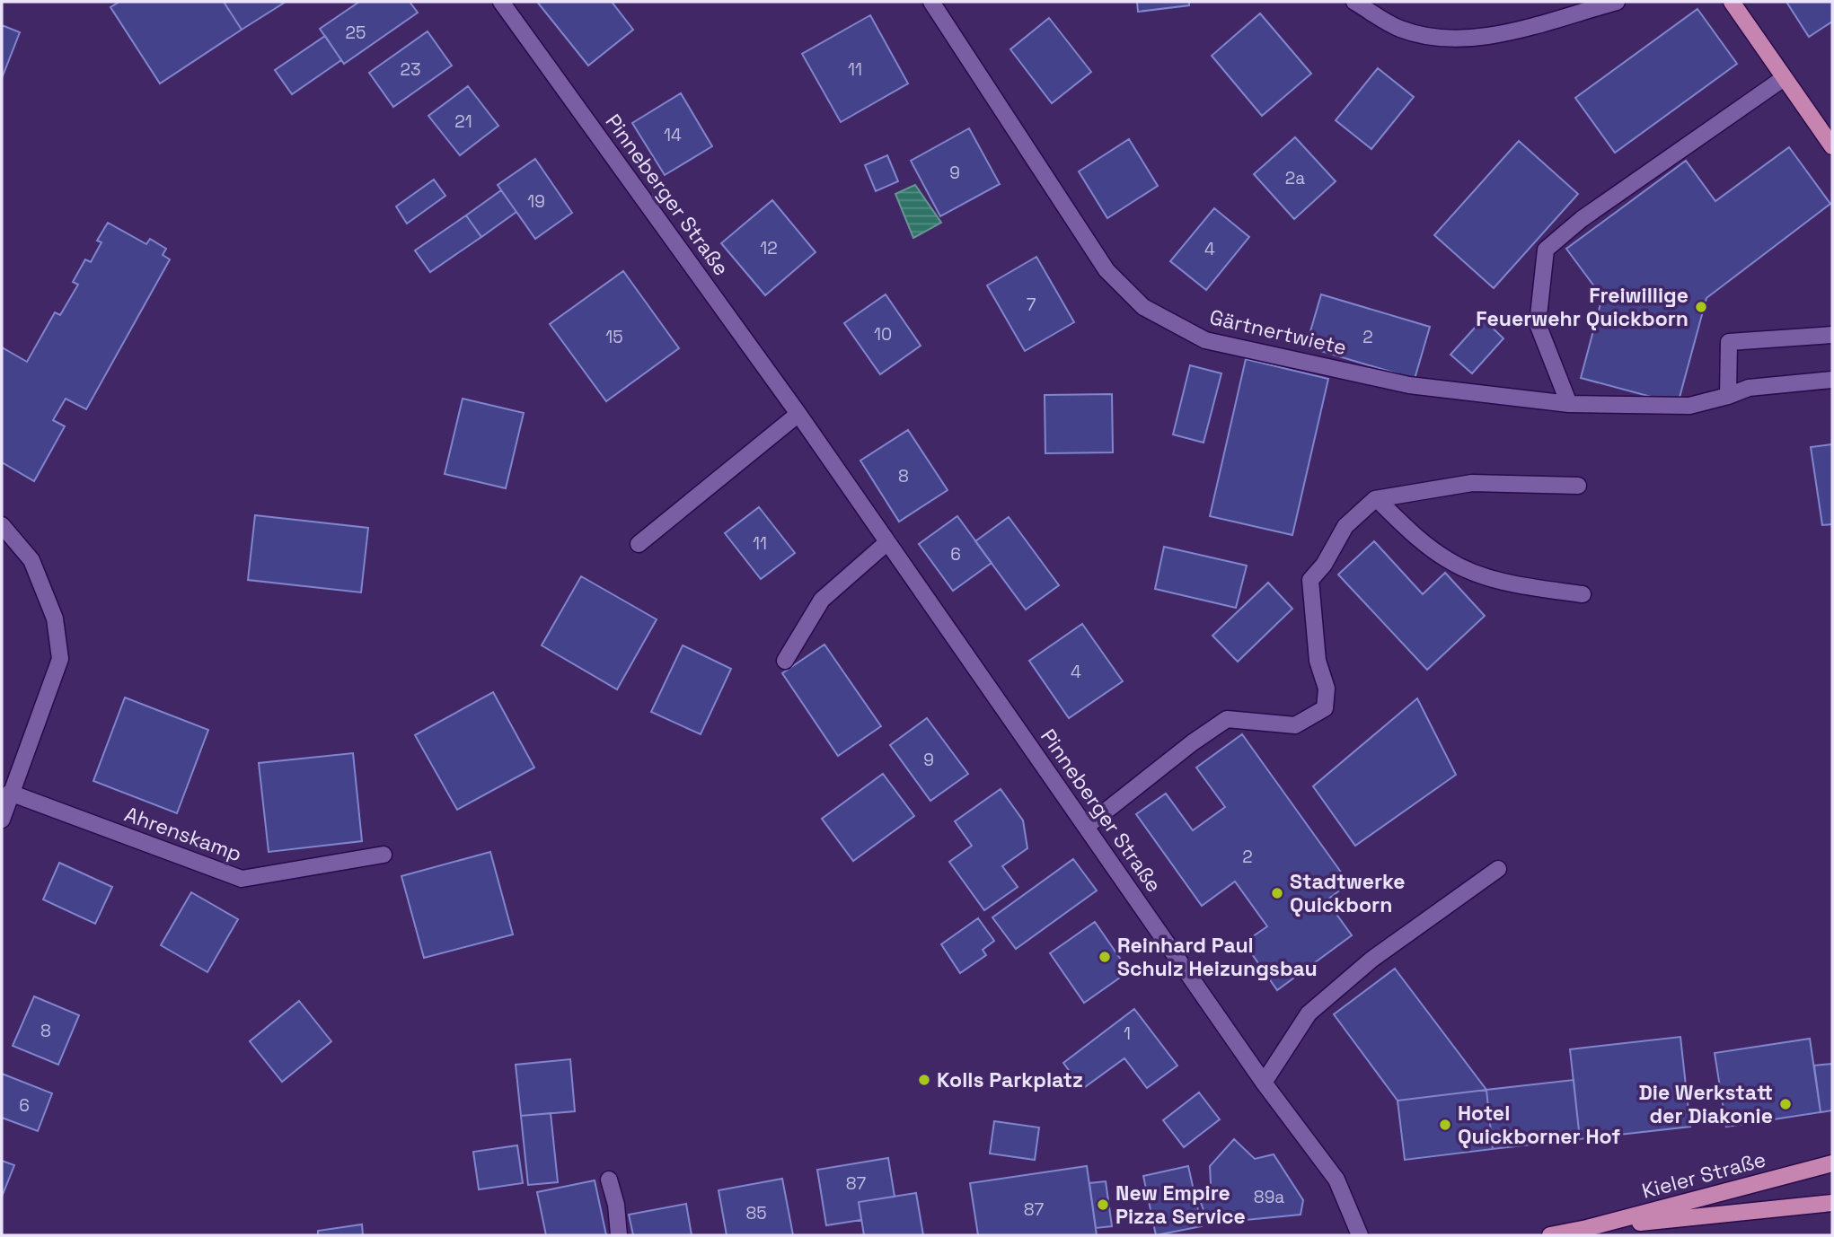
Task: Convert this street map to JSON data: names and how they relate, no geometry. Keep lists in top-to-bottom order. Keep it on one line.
{"streets":{"main road":["Kieler Straße"],"street":["Pinneberger Straße","Gärtnertwiete","Ahrenskamp"]},"places":["Freiwillige Feuerwehr Quickborn","Stadtwerke Quickborn","Reinhard Paul Schulz Heizungsbau","Kolls Parkplatz","Die Werkstatt der Diakonie","Hotel Quickborner Hof","New Empire Pizza Service"],"house_numbers":["25","23","11","21","14","9","2a","19","12","4","7","10","15","2","8","11","6","4","9","2","8","1","6","87","89a","87","85"]}
